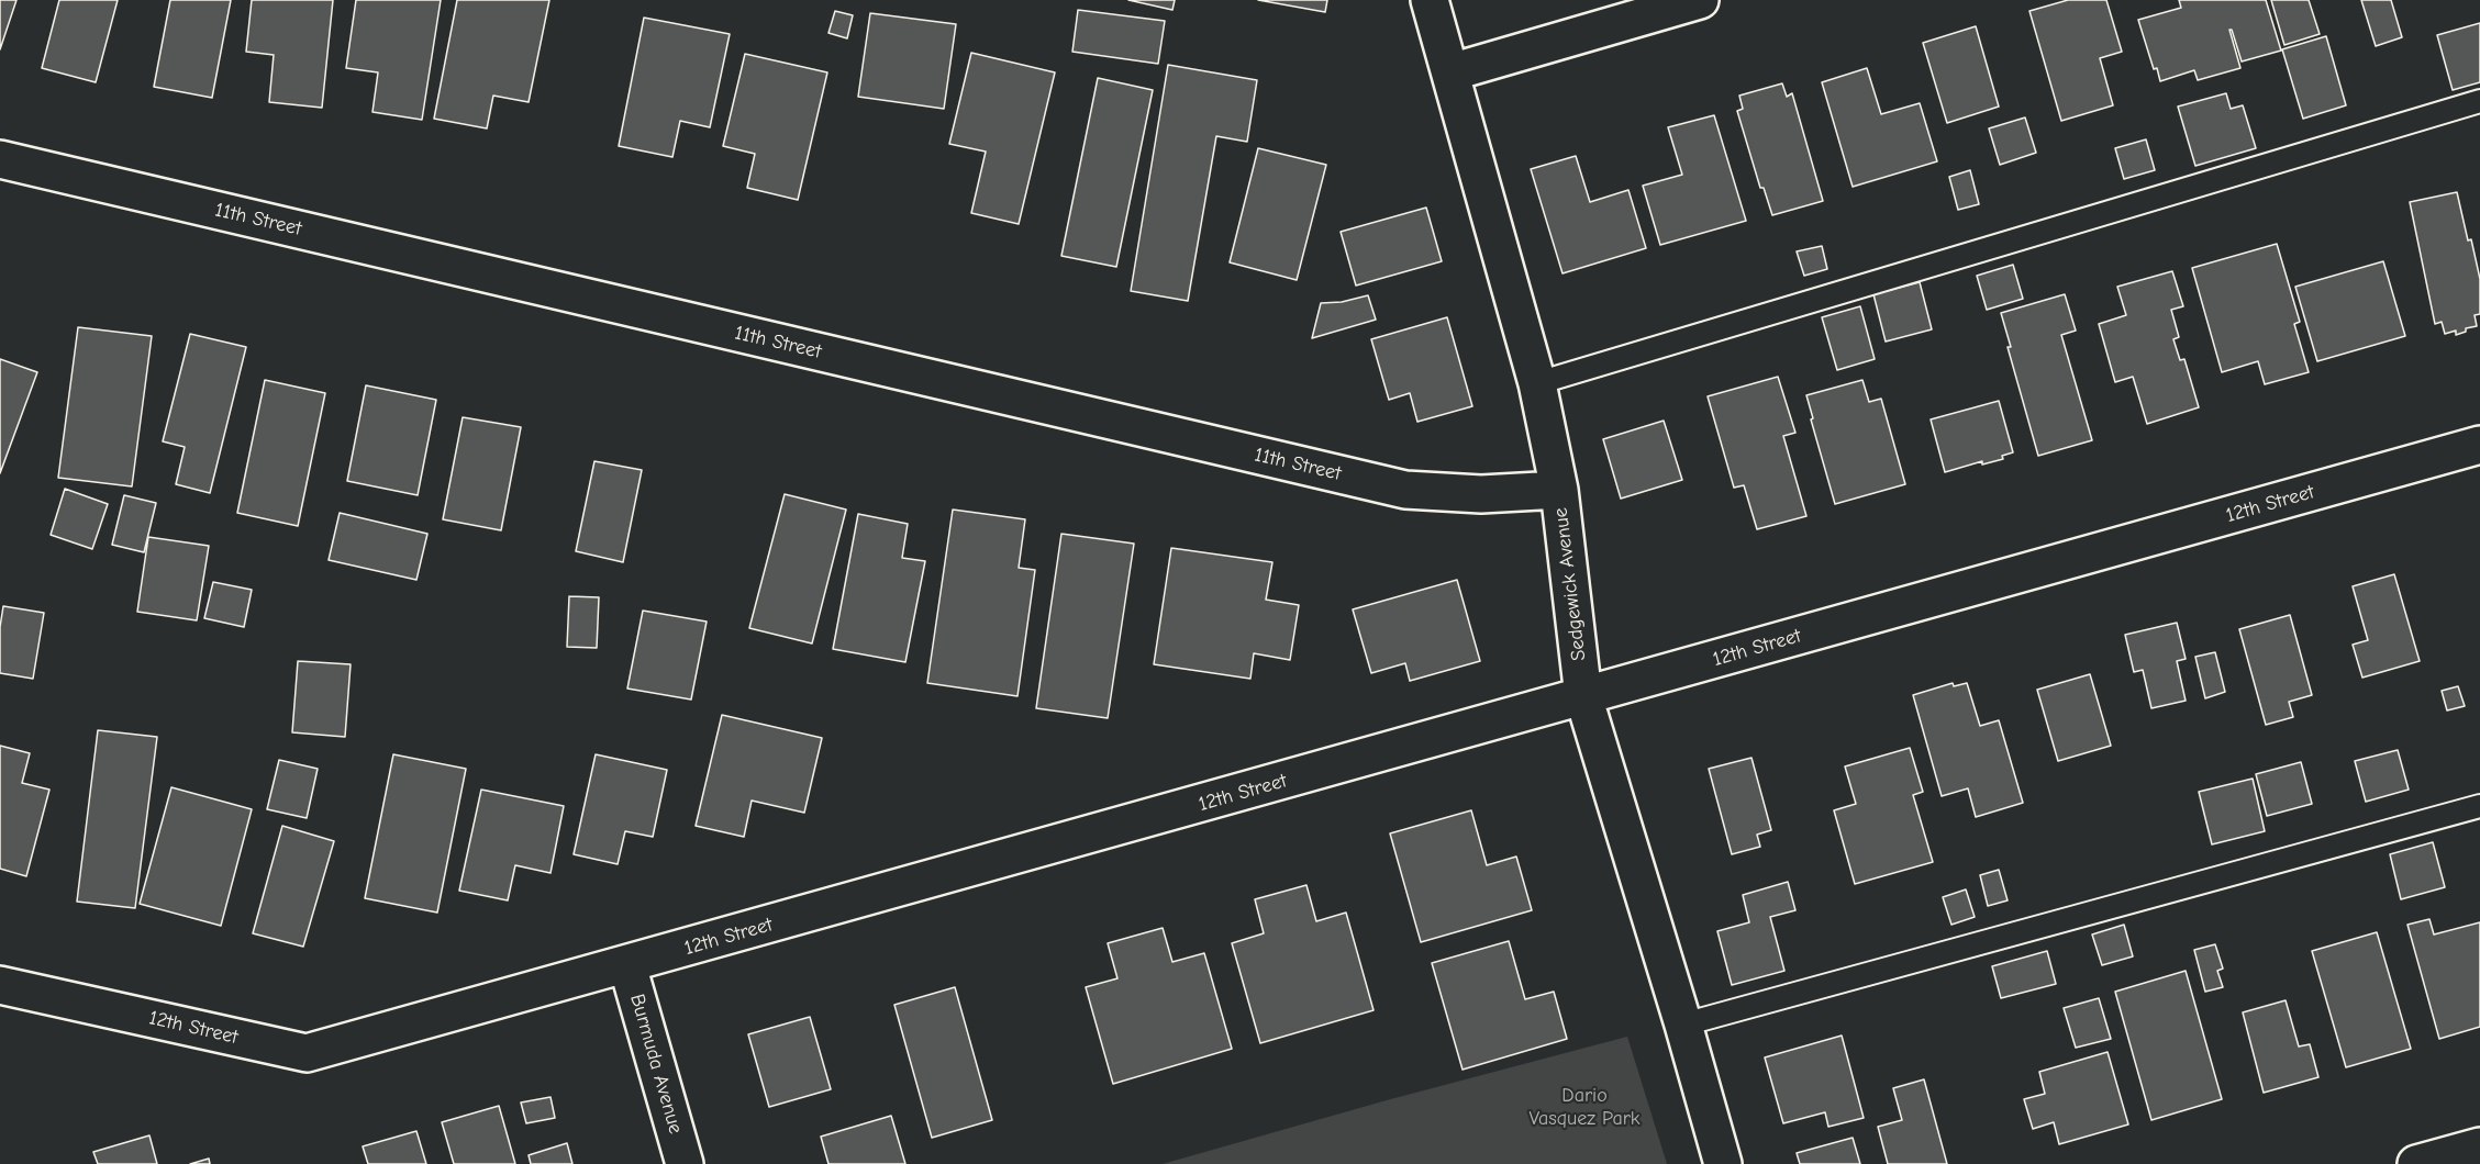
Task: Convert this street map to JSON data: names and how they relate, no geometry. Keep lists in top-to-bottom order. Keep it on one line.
{"streets":{"street":["11th Street","12th Street","Sedgewick Avenue","Burmuda Avenue"]},"crossings":[["11th Street","Sedgewick Avenue"],["12th Street","Sedgewick Avenue"],["12th Street","Burmuda Avenue"]],"parks":["Dario Vasquez Park"]}
